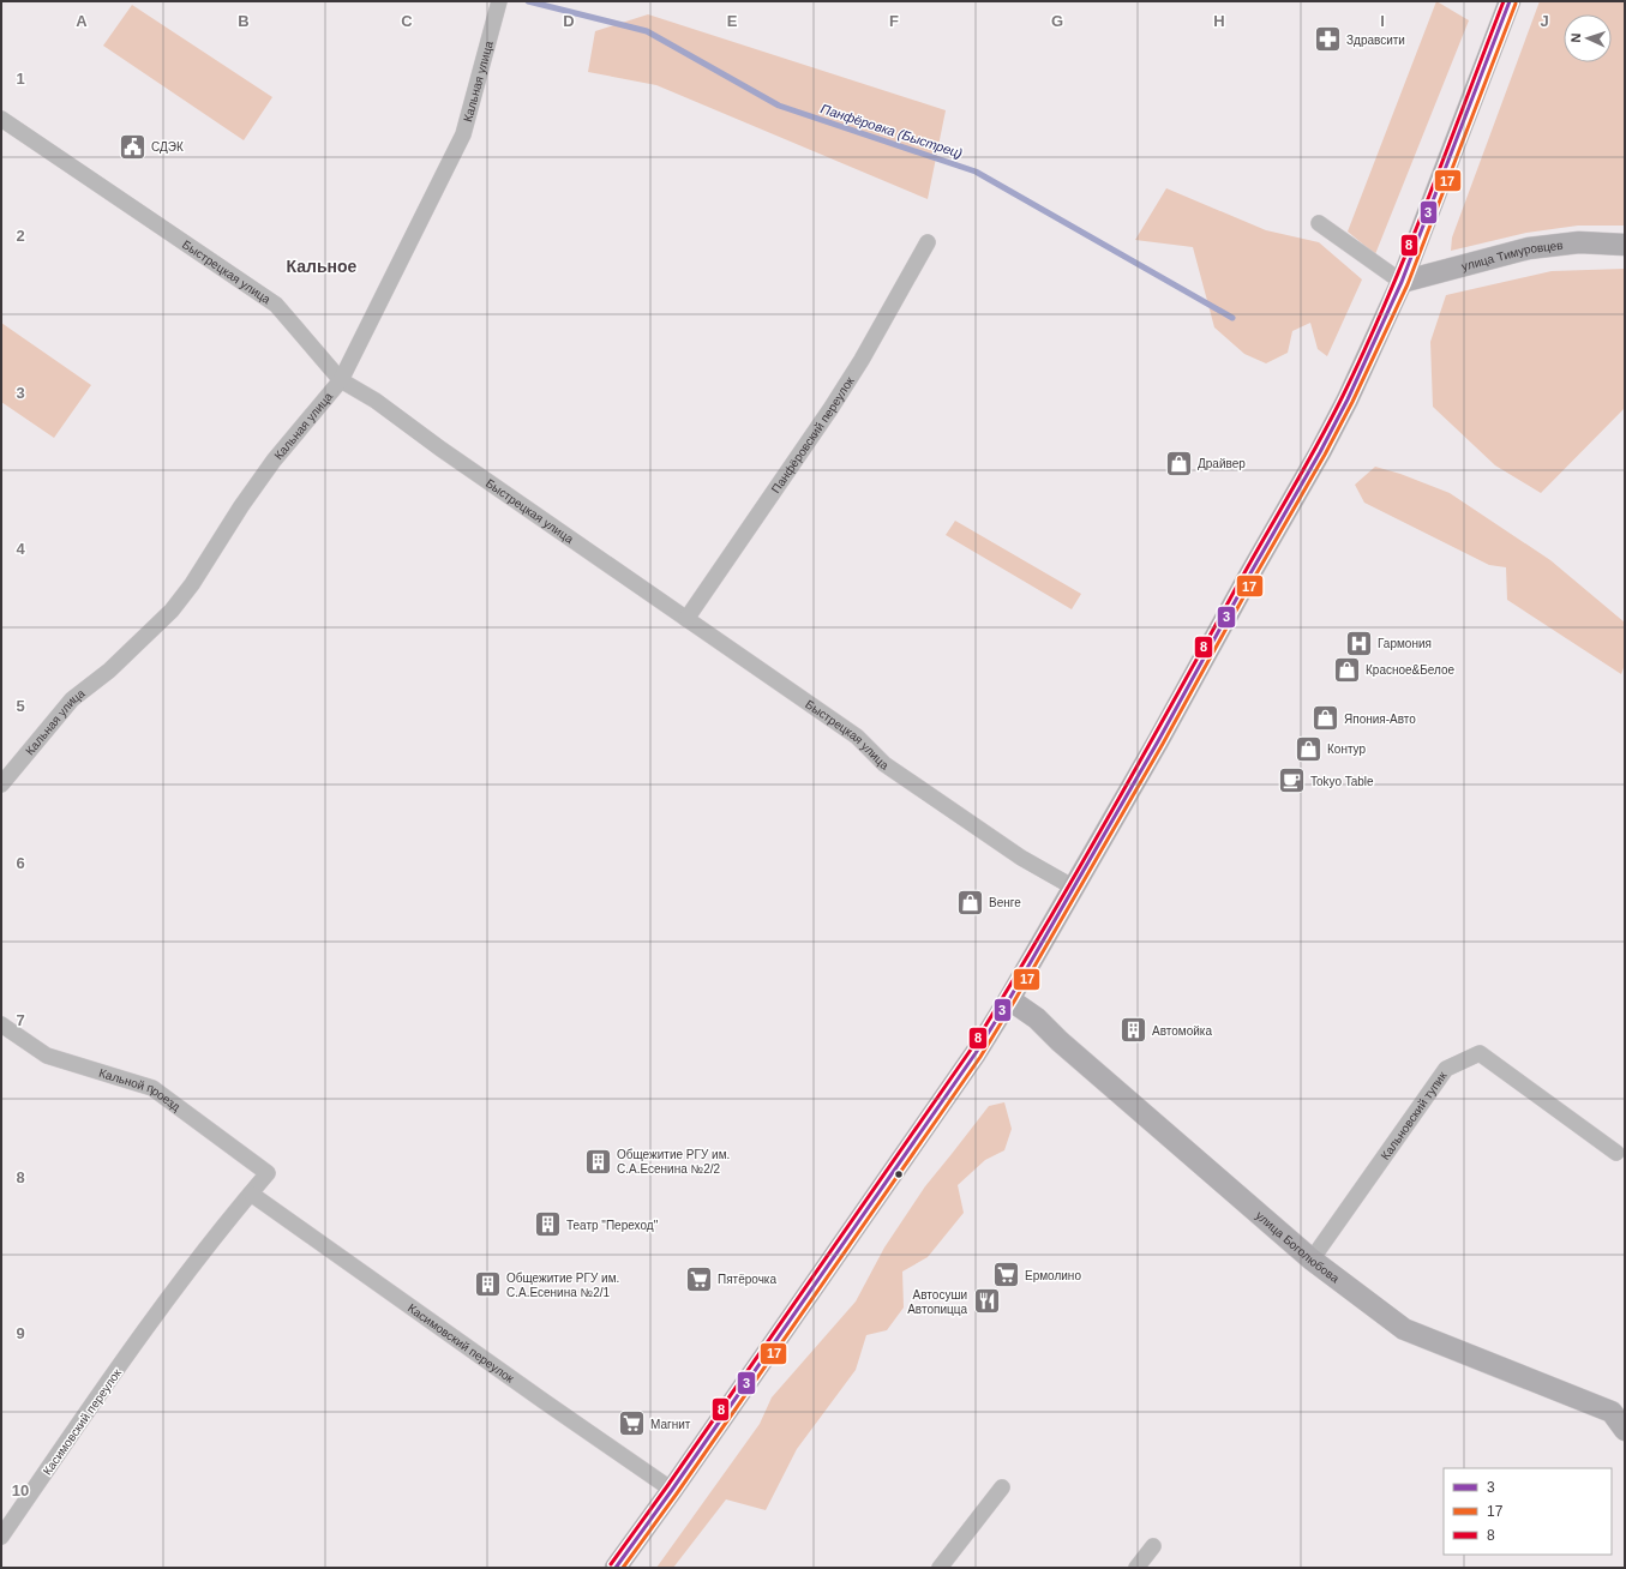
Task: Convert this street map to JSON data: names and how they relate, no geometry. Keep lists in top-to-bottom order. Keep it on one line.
{"streets":{"main road":["улица Тимуровцев","улица Боголюбова"],"street":["Кальная улица","Быстрецкая улица","Панфёровский переулок","Кальной проезд","Кальновский тупик","Касимовский переулок"]},"crossings":[["Кальная улица","Быстрецкая улица"],["Быстрецкая улица","Панфёровский переулок"],["Кальной проезд","Касимовский переулок"],["Кальновский тупик","улица Боголюбова"]],"districts":["Кальное"],"water":["Панфёровка (Быстрец)"],"places":{"pharmacy":["Здравсити"],"public building":["СДЭК"],"shop":["Драйвер","Красное&Белое","Япония-Авто","Контур","Венге"],"hospital":["Гармония"],"cafe":["Tokyo Table"],"building":["Автомойка","Общежитие РГУ им. С.А.Есенина №2/2","Театр \"Переход\"","Общежитие РГУ им. С.А.Есенина №2/1"],"supermarket":["Ермолино","Пятёрочка","Магнит"],"restaurant":["Автосуши Автопицца"]},"lines":["transit line 3","transit line 8","transit line 17"],"legend":["3","17","8"],"north":"left","grid":{"columns":["A","B","C","D","E","F","G","H","I","J"],"rows":["1","2","3","4","5","6","7","8","9","10"]}}
